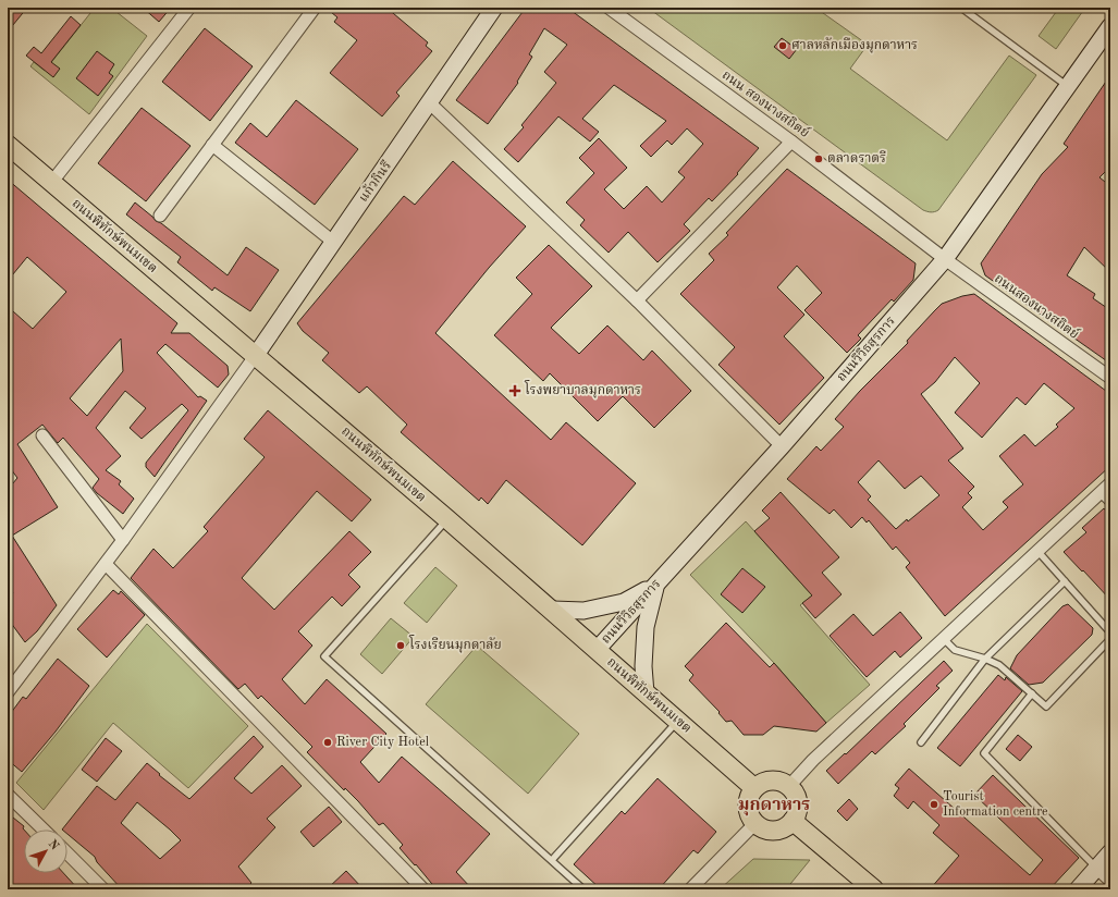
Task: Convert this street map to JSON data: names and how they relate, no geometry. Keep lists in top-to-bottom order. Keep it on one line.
{"streets":{"main road":["แก้วกินรี","ถนนพิทักษ์พนมเขต","ถนนวิวิธสุรการ"],"street":["ถนน สองนางสถิตย์","ถนนสองนางสถิตย์"]},"crossings":[["ถนน สองนางสถิตย์","ถนนสองนางสถิตย์"],["ถนน สองนางสถิตย์","ถนนวิวิธสุรการ"],["แก้วกินรี","ถนนพิทักษ์พนมเขต"],["ถนนพิทักษ์พนมเขต","ถนนวิวิธสุรการ"],["ถนนสองนางสถิตย์","ถนนวิวิธสุรการ"]],"districts":["มุกดาหาร"],"places":{"other":["ศาลหลักเมืองมุกดาหาร","ตลาดราตรี","โรงเรียนมุกดาลัย","River City Hotel","Tourist Information centre"],"health":["โรงพยาบาลมุกดาหาร"]},"north":"top right"}
